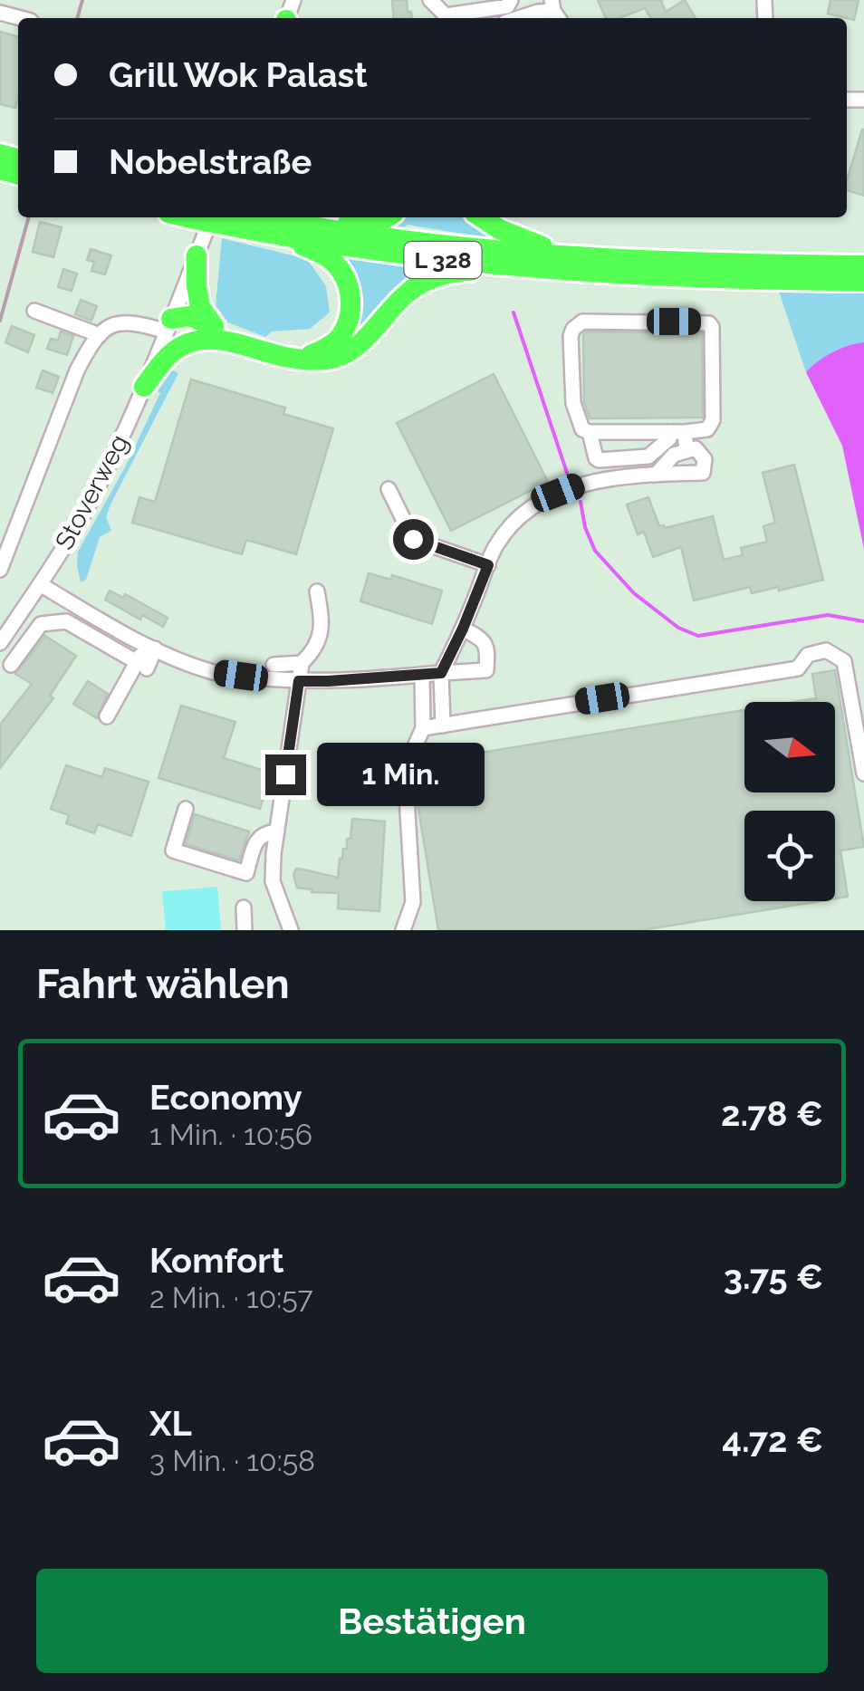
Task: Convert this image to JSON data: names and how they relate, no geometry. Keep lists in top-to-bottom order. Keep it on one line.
{"streets":{"highway":["L 328"],"street":["Stoverweg"]},"crossings":[["L 328","Stoverweg"]],"north":"right","page":{"banner":["Grill Wok Palast","Nobelstraße"],"bubble":"1 Min.","heading":"Fahrt wählen","list":[{"name":"Economy","note":"1 Min. · 10:56","value":"2.78 €"},{"name":"Komfort","note":"2 Min. · 10:57","value":"3.75 €"},{"name":"XL","note":"3 Min. · 10:58","value":"4.72 €"}],"buttons":"Bestätigen"}}
